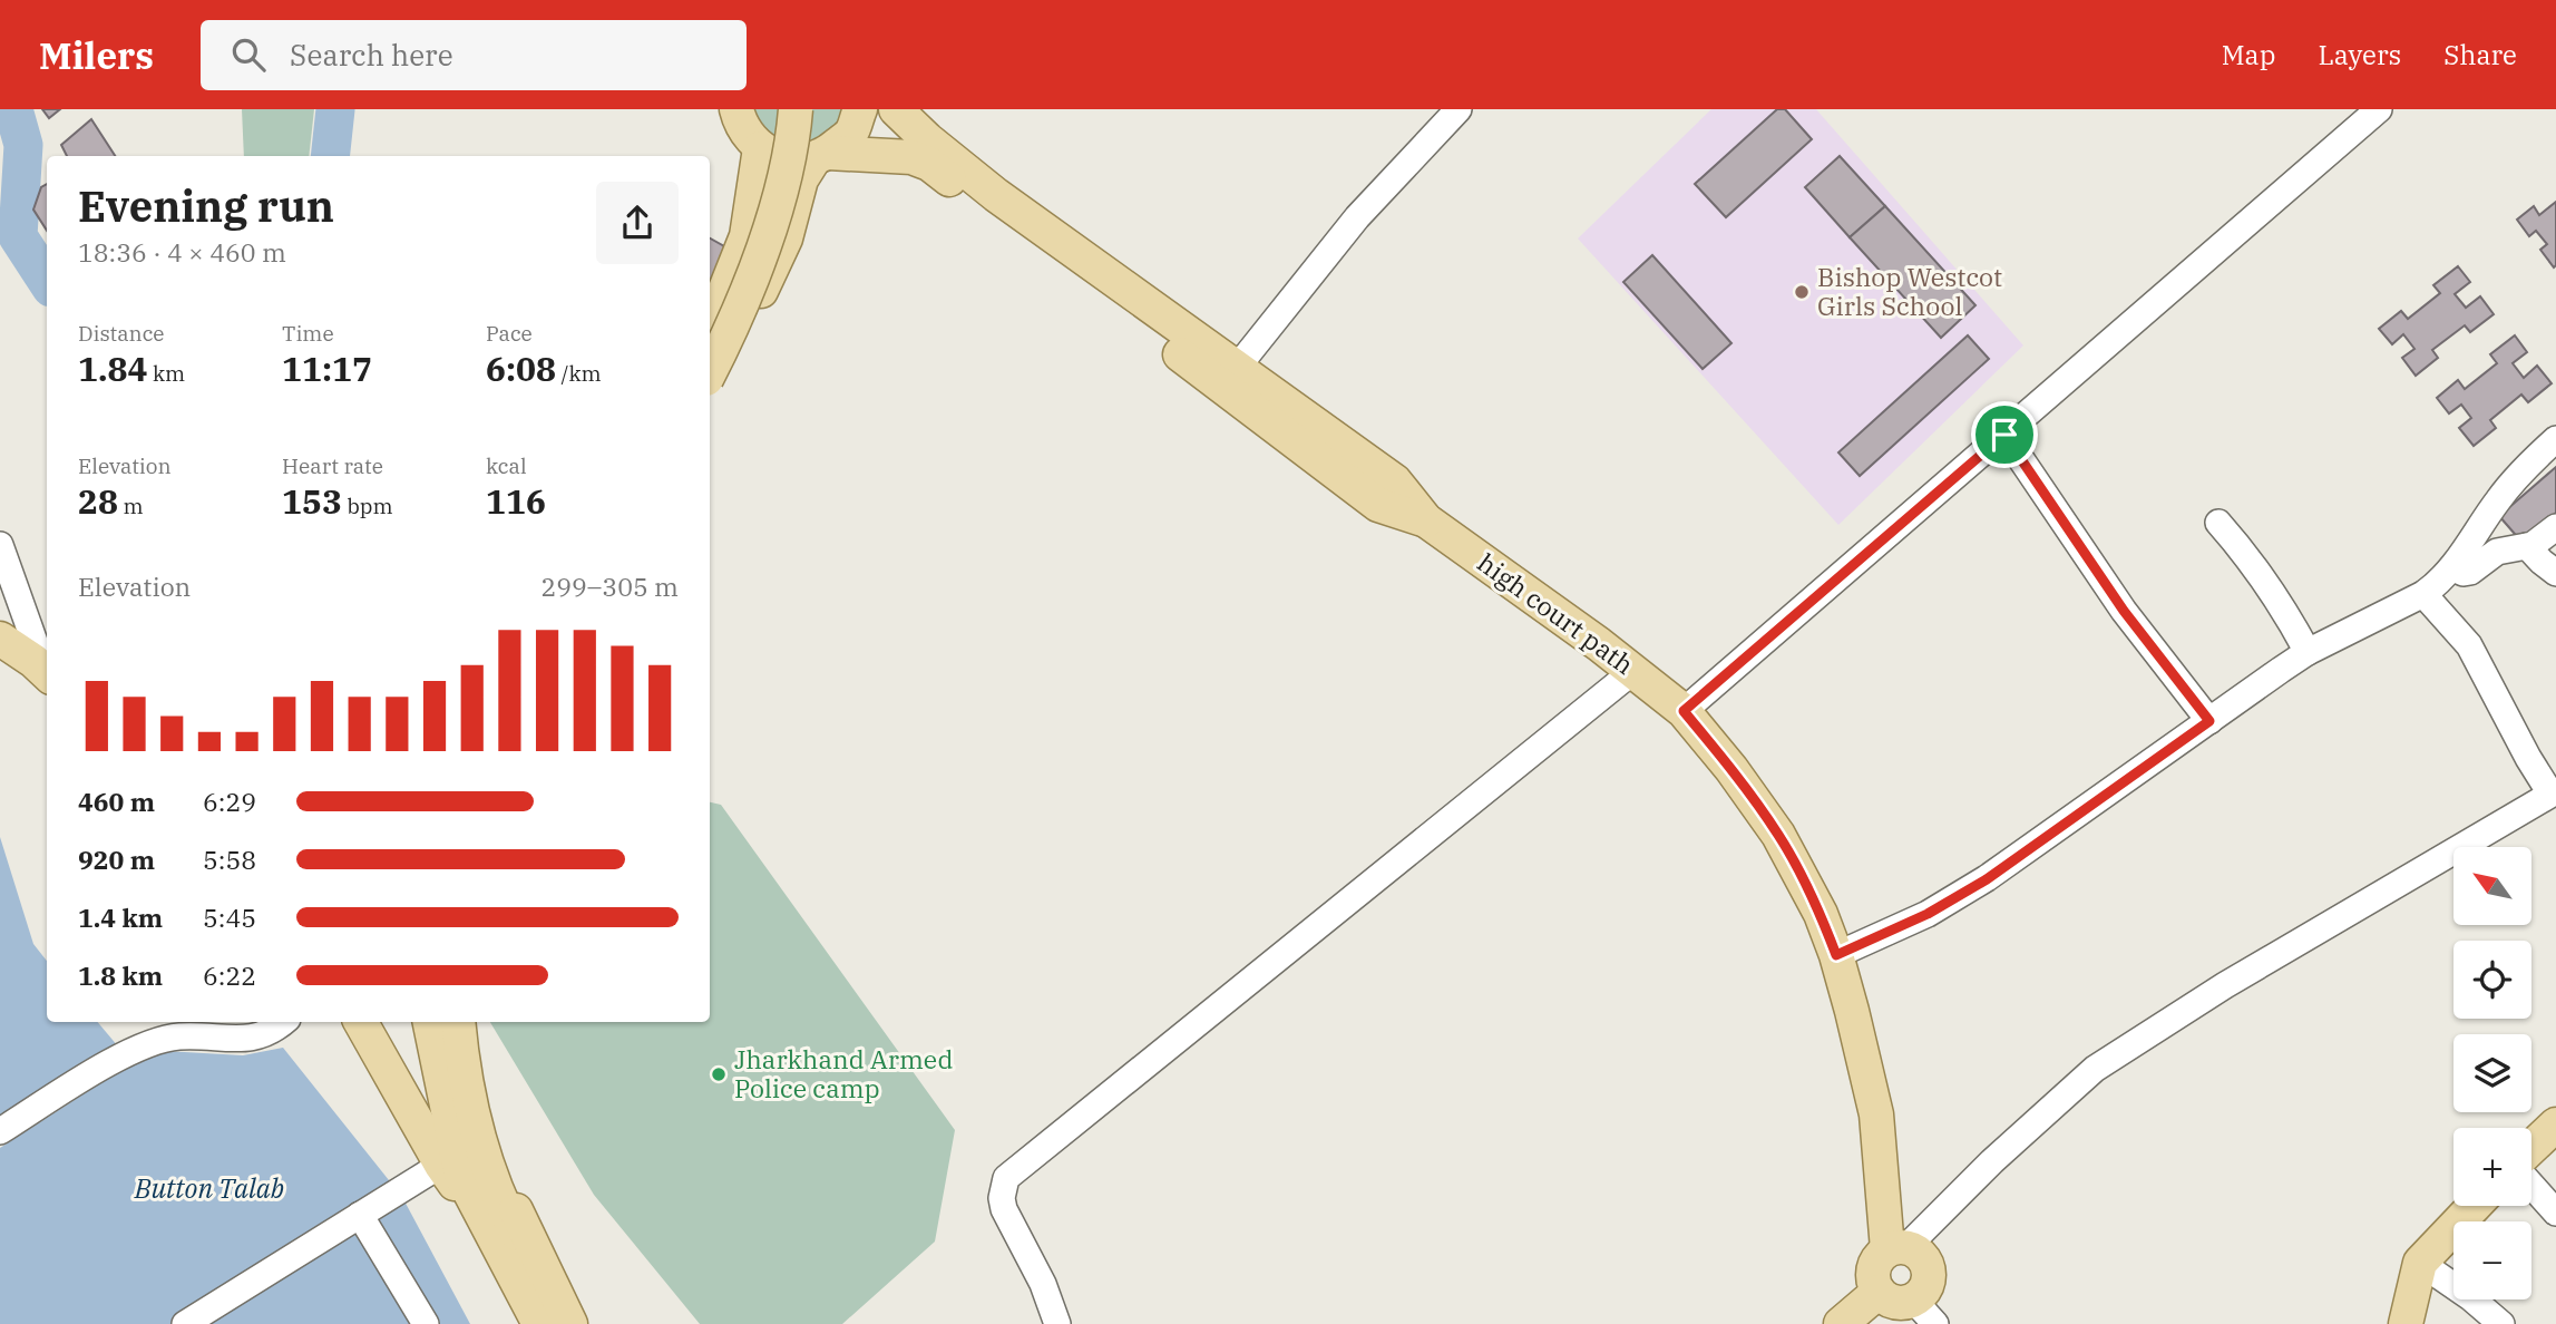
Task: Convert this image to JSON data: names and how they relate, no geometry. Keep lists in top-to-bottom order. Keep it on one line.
{"streets":{"main road":["high court path"]},"water":["Button Talab"],"places":["Bishop Westcot Girls School","Jharkhand Armed Police camp"],"north":"top left","page":{"header":"Milers","search":"Search here","nav":["Map","Layers","Share"],"heading":["Evening run","18:36 · 4 × 460 m"],"stats":[["Distance","1.84 km"],["Time","11:17"],["Pace","6:08 /km"],["Elevation","28 m"],["Heart rate","153 bpm"],["kcal","116"]],"chart":["Elevation","299–305 m"],"list":[{"name":"460 m","note":"6:29"},{"name":"920 m","note":"5:58"},{"name":"1.4 km","note":"5:45"},{"name":"1.8 km","note":"6:22"}],"map_buttons":["+","−"]}}
